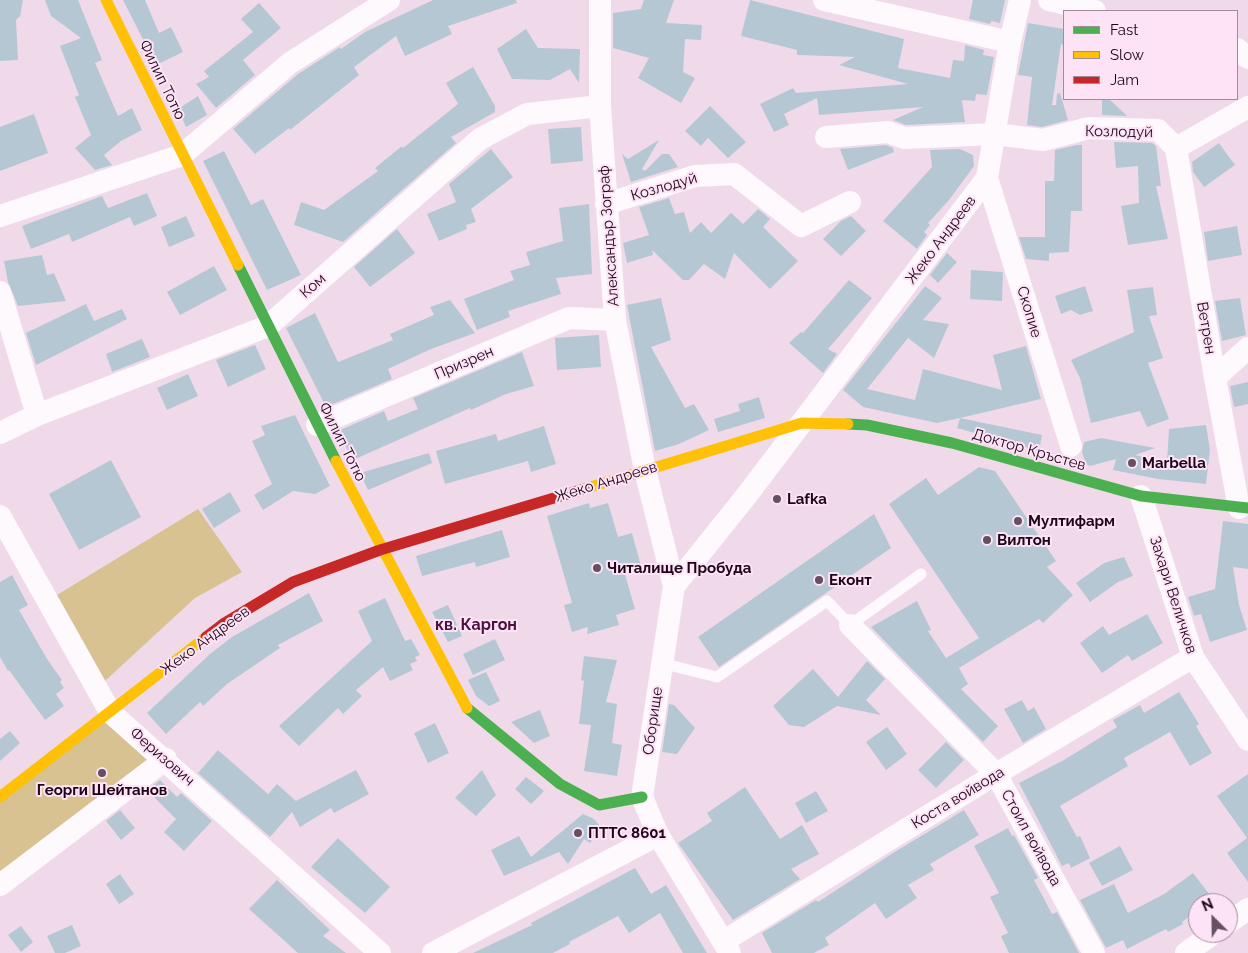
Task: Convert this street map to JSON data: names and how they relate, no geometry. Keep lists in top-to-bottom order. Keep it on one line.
{"streets":{"street":["Филип Тотю","Козлодуй","Александър Зограф","Жеко Андреев","Ком","Скопие","Ветрен","Призрен","Доктор Кръстев","Захари Величков","Оборище","Феризович","Коста войвода","Стоил войвода"]},"crossings":[["Филип Тотю","Жеко Андреев"],["Филип Тотю","Ком"],["Филип Тотю","Призрен"],["Филип Тотю","Оборище"],["Козлодуй","Александър Зограф"],["Козлодуй","Жеко Андреев"],["Козлодуй","Ветрен"],["Александър Зограф","Жеко Андреев"],["Александър Зограф","Ком"],["Александър Зограф","Призрен"],["Александър Зограф","Оборище"],["Жеко Андреев","Скопие"],["Жеко Андреев","Доктор Кръстев"],["Жеко Андреев","Оборище"],["Жеко Андреев","Феризович"],["Ветрен","Доктор Кръстев"],["Доктор Кръстев","Захари Величков"],["Захари Величков","Коста войвода"],["Коста войвода","Стоил войвода"]],"districts":["кв. Каргон"],"places":["Marbella","Lafka","Мултифарм","Вилтон","Читалище Пробуда","Еконт","Георги Шейтанов","ПТТС 8601"],"legend":["Fast","Slow","Jam"],"north":"top left"}
